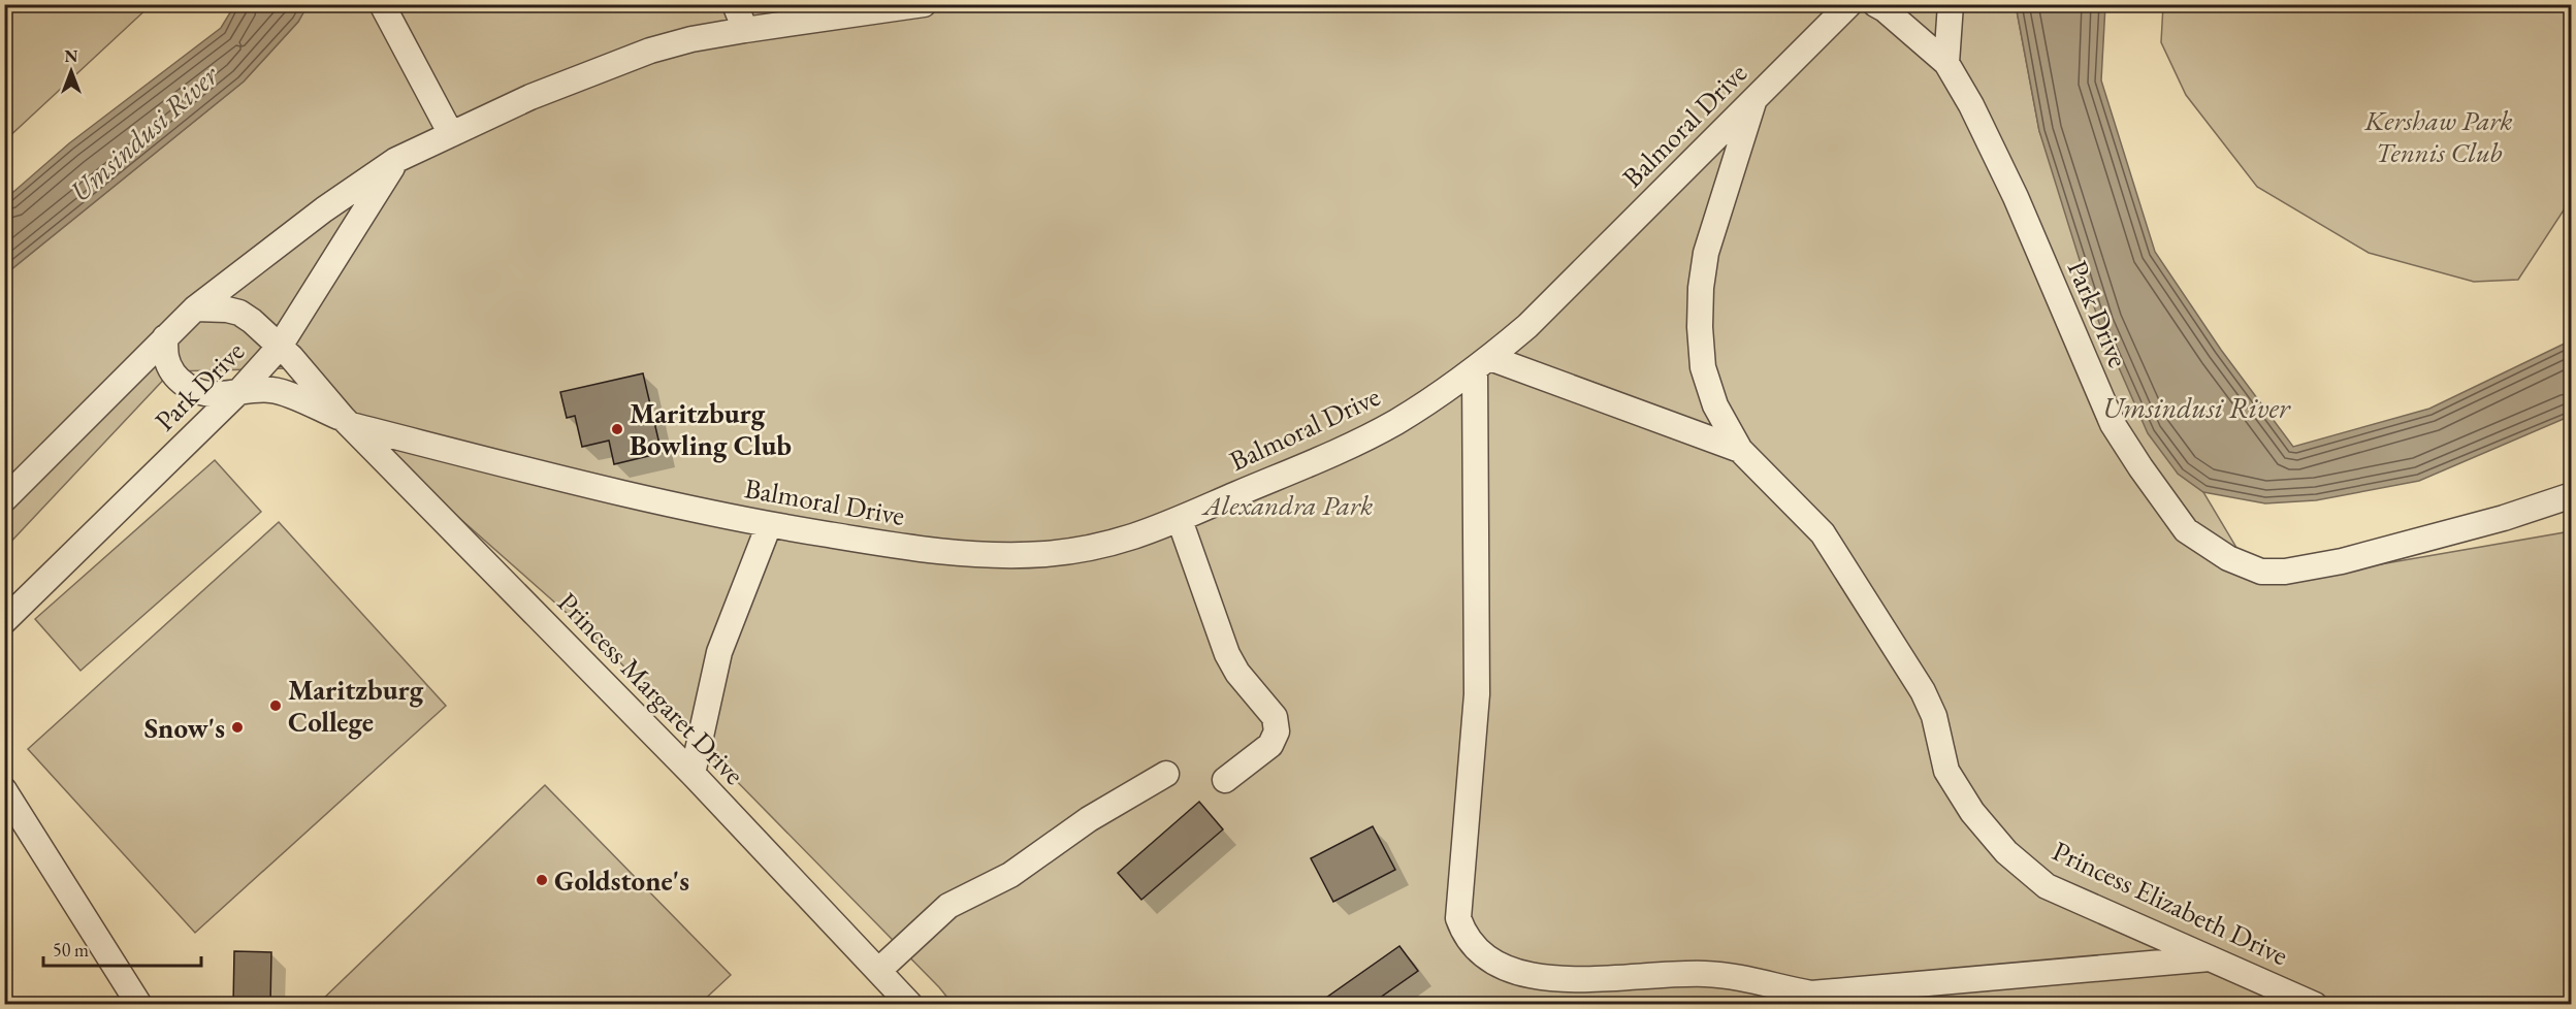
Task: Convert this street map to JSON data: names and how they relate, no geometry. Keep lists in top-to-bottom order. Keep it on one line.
{"streets":{"street":["Balmoral Drive","Park Drive","Princess Margaret Drive","Princess Elizabeth Drive"]},"crossings":[["Balmoral Drive","Princess Margaret Drive"],["Balmoral Drive","Princess Elizabeth Drive"],["Park Drive","Princess Margaret Drive"]],"water":["Umsindusi River"],"parks":["Kershaw Park Tennis Club","Alexandra Park"],"places":["Maritzburg Bowling Club","Maritzburg College","Snow's","Goldstone's"],"scale_bar":"50 m","north":"top"}
